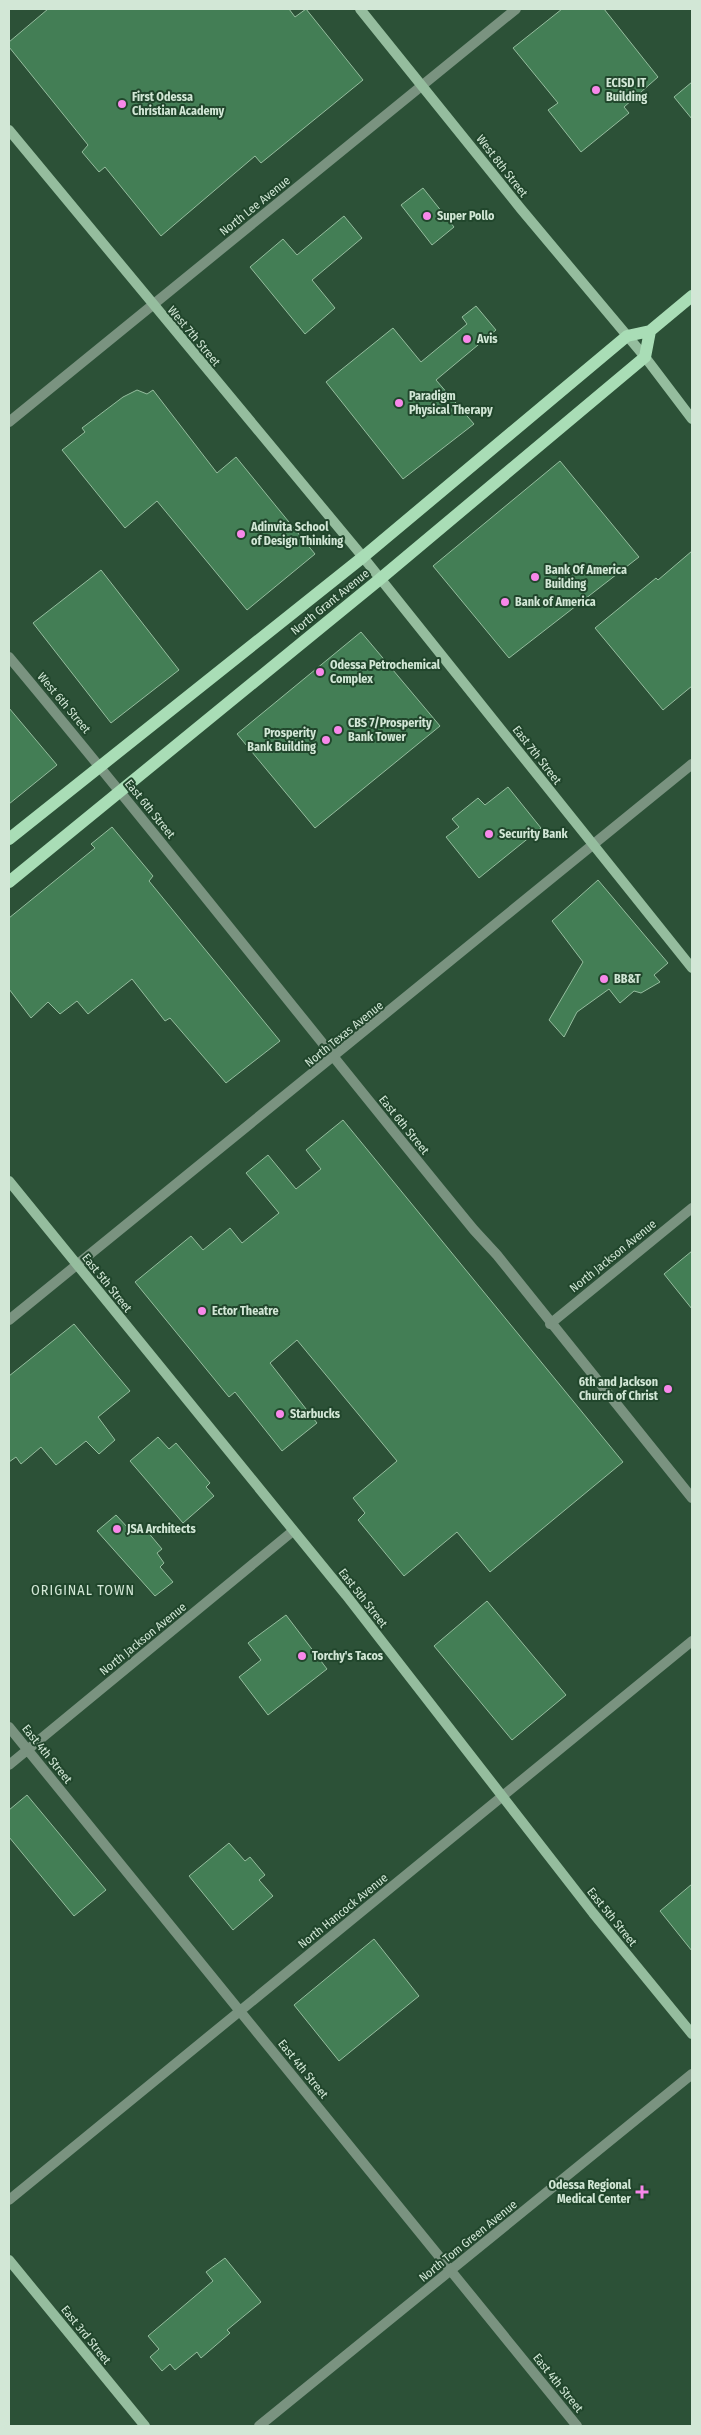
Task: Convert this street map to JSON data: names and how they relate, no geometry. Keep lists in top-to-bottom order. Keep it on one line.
{"streets":{"main road":["North Grant Avenue"],"street":["West 8th Street","North Lee Avenue","West 7th Street","West 6th Street","East 7th Street","East 6th Street","North Texas Avenue","North Jackson Avenue","East 5th Street","East 4th Street","North Hancock Avenue","North Tom Green Avenue","East 3rd Street"]},"crossings":[["West 8th Street","North Lee Avenue"],["West 8th Street","North Grant Avenue"],["North Lee Avenue","West 7th Street"],["West 7th Street","North Grant Avenue"],["West 7th Street","East 7th Street"],["North Grant Avenue","West 6th Street"],["North Grant Avenue","East 7th Street"],["North Grant Avenue","East 6th Street"],["West 6th Street","East 6th Street"],["East 7th Street","North Texas Avenue"],["East 6th Street","North Texas Avenue"],["East 6th Street","North Jackson Avenue"],["North Texas Avenue","East 5th Street"],["North Jackson Avenue","East 5th Street"],["North Jackson Avenue","East 4th Street"],["East 5th Street","North Hancock Avenue"],["East 4th Street","North Hancock Avenue"],["East 4th Street","North Tom Green Avenue"]],"districts":["ORIGINAL TOWN"],"places":{"other":["ECISD IT Building","First Odessa Christian Academy","Super Pollo","Avis","Paradigm Physical Therapy","Adinvita School of Design Thinking","Bank Of America Building","Bank of America","Odessa Petrochemical Complex","CBS 7/Prosperity Bank Tower","Prosperity Bank Building","Security Bank","BB&T","Ector Theatre","6th and Jackson Church of Christ","Starbucks","JSA Architects","Torchy's Tacos"],"health":["Odessa Regional Medical Center"]}}
